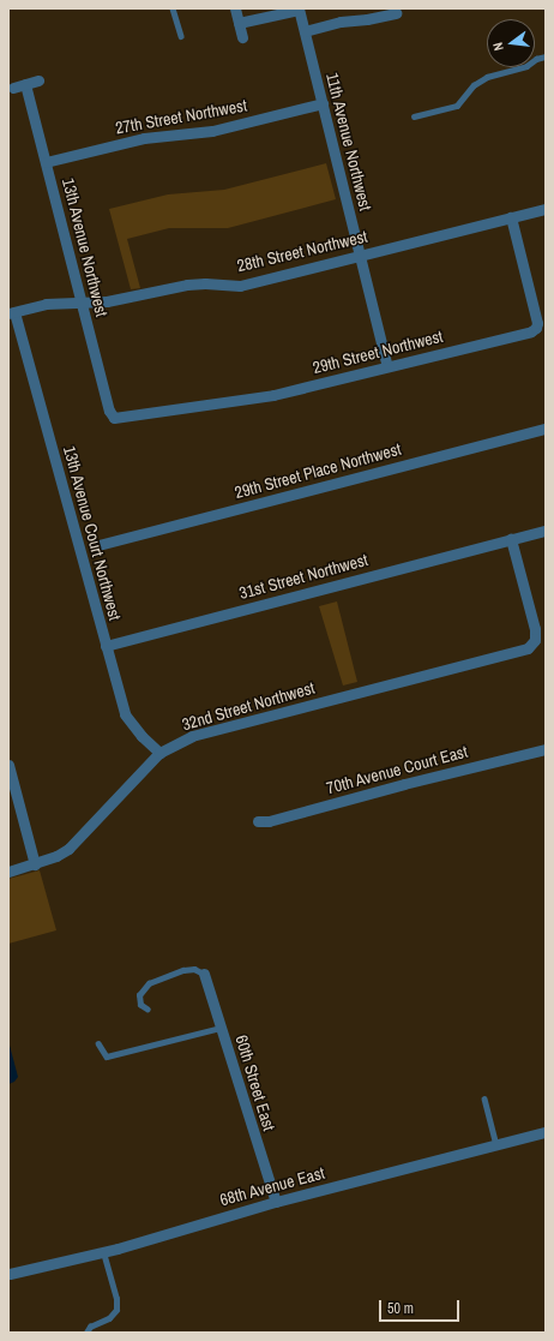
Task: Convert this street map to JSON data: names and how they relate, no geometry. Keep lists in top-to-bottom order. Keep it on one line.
{"streets":{"street":["27th Street Northwest","11th Avenue Northwest","13th Avenue Northwest","28th Street Northwest","29th Street Northwest","29th Street Place Northwest","13th Avenue Court Northwest","31st Street Northwest","32nd Street Northwest","70th Avenue Court East","60th Street East","68th Avenue East"]},"crossings":[["27th Street Northwest","11th Avenue Northwest"],["27th Street Northwest","13th Avenue Northwest"],["11th Avenue Northwest","28th Street Northwest"],["11th Avenue Northwest","29th Street Northwest"],["13th Avenue Northwest","28th Street Northwest"],["13th Avenue Northwest","29th Street Northwest"],["28th Street Northwest","29th Street Northwest"],["28th Street Northwest","13th Avenue Court Northwest"],["13th Avenue Court Northwest","31st Street Northwest"],["13th Avenue Court Northwest","32nd Street Northwest"],["31st Street Northwest","32nd Street Northwest"],["60th Street East","68th Avenue East"]],"scale_bar":"50 m","north":"left"}
